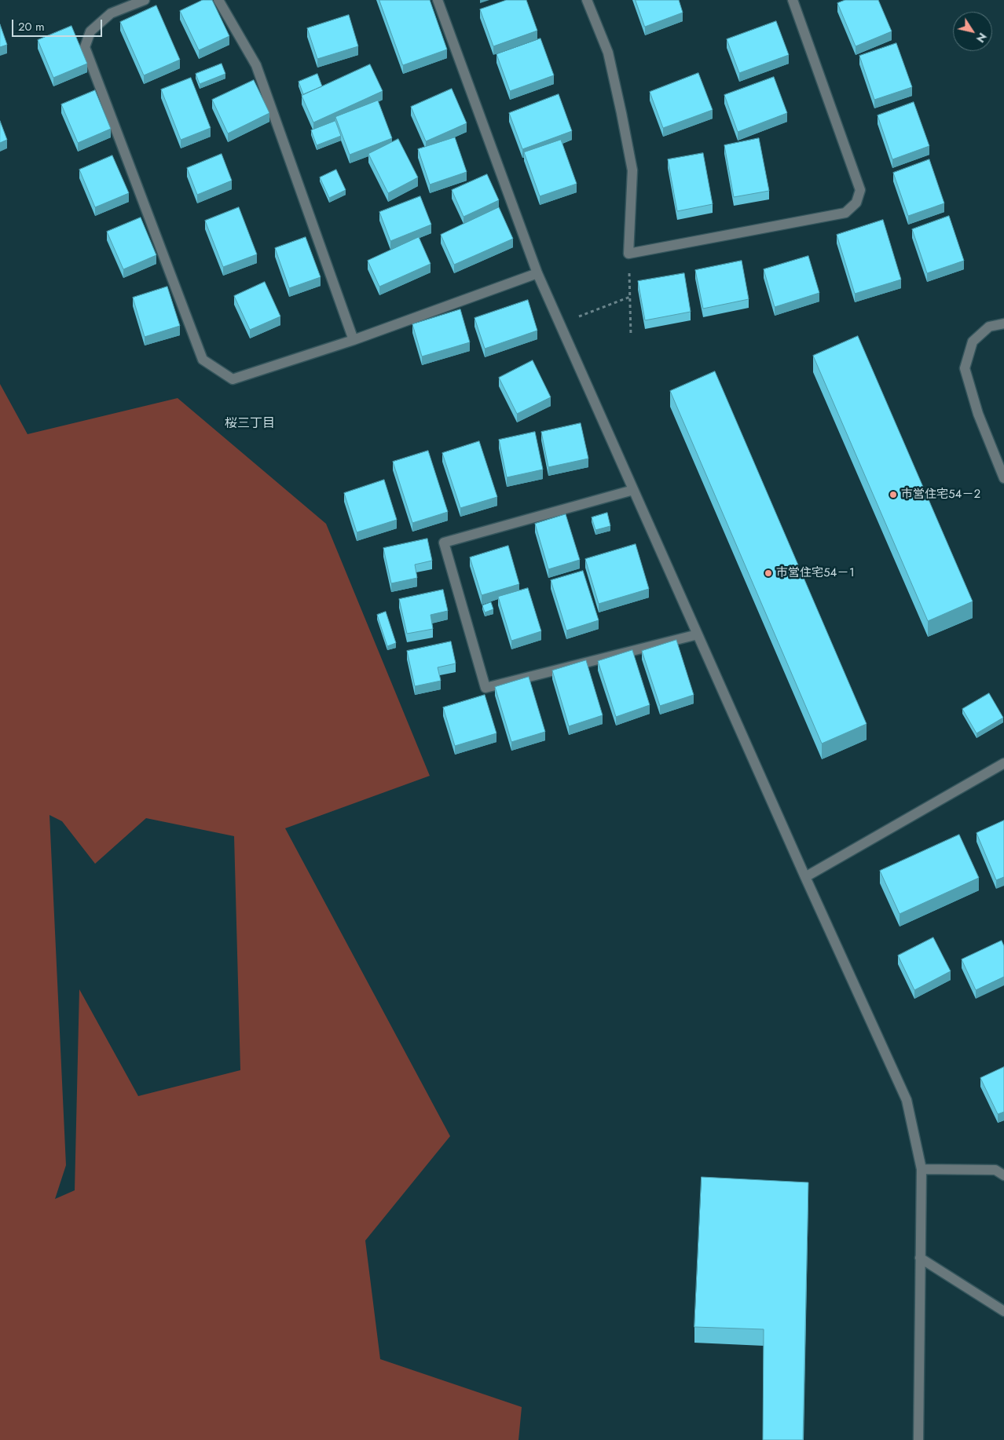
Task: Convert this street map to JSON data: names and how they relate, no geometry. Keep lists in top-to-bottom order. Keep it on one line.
{"districts":["桜三丁目"],"places":["市営住宅５４－２","市営住宅５４－１"],"scale_bar":"20 m","north":"bottom right"}
